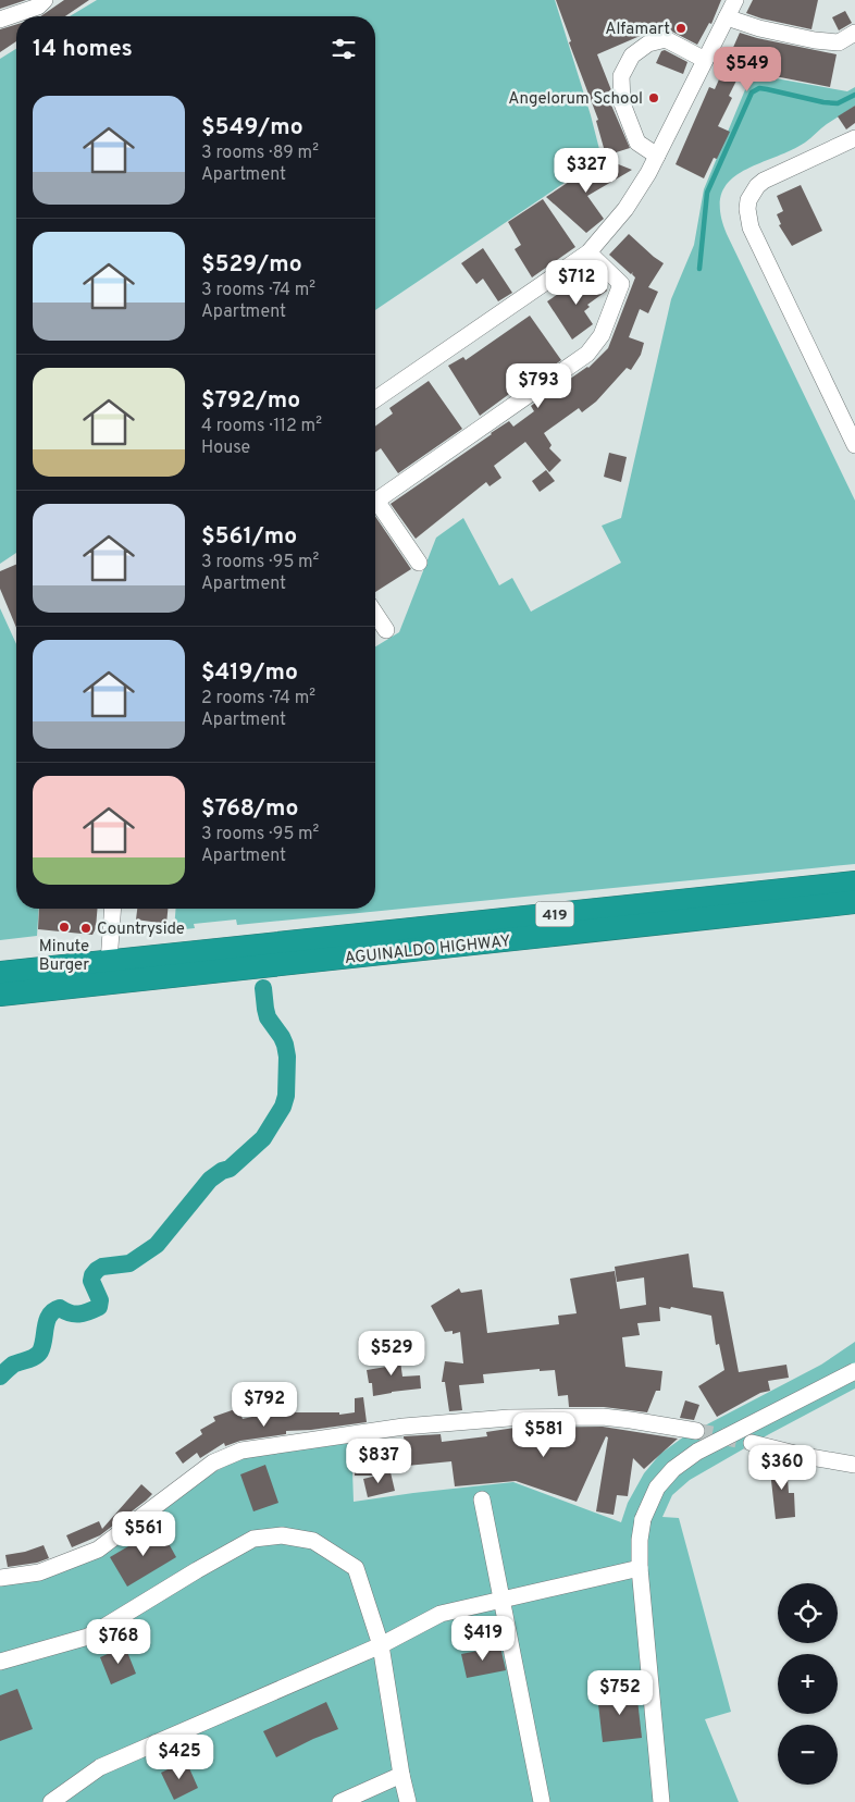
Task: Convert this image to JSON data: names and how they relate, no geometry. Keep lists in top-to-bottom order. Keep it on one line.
{"streets":{"highway":["419","AGUINALDO HIGHWAY"]},"places":["Alfamart","Angelorum School","Minute Burger","Countryside"],"page":{"heading":"14 homes","price":["$549","$327","$712","$793","$529","$792","$581","$837","$360","$561","$419","$768","$752","$425"],"list":[{"name":"$549/mo","note":"3 rooms · 89 m² · Apartment"},{"name":"$529/mo","note":"3 rooms · 74 m² · Apartment"},{"name":"$792/mo","note":"4 rooms · 112 m² · House"},{"name":"$561/mo","note":"3 rooms · 95 m² · Apartment"},{"name":"$419/mo","note":"2 rooms · 74 m² · Apartment"},{"name":"$768/mo","note":"3 rooms · 95 m² · Apartment"}],"map_buttons":["+","−"]}}
